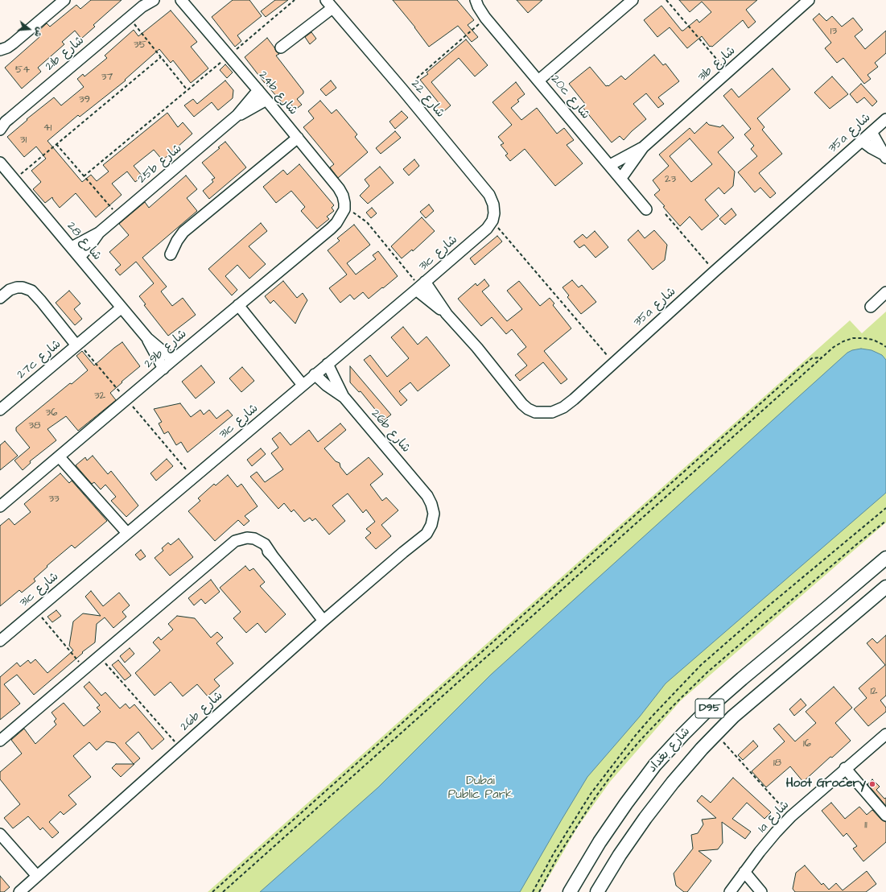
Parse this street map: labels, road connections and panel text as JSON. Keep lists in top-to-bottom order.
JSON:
{
  "streets": {
    "main road": ["D95", "شارع بغداد"],
    "street": [
      "21b شارع",
      "31b شارع",
      "24b شارع",
      "20c شارع",
      "شارع 22",
      "35a شارع",
      "25b شارع",
      "شارع 28",
      "31c شارع",
      "29b شارع",
      "27c شارع",
      "26b شارع",
      "1a شارع"
    ]
  },
  "crossings": [
    ["31b شارع", "20c شارع"],
    ["24b شارع", "25b شارع"],
    ["24b شارع", "29b شارع"],
    ["شارع 22", "31c شارع"],
    ["35a شارع", "31c شارع"],
    ["25b شارع", "شارع 28"],
    ["شارع 28", "29b شارع"],
    ["شارع 28", "27c شارع"],
    ["31c شارع", "26b شارع"]
  ],
  "parks": ["Dubai Public Park"],
  "places": ["Hoot Grocery"],
  "house_numbers": [
    "13",
    "35",
    "54",
    "37",
    "39",
    "41",
    "31",
    "23",
    "32",
    "36",
    "38",
    "33",
    "12",
    "16",
    "18",
    "11"
  ],
  "north": "right"
}
